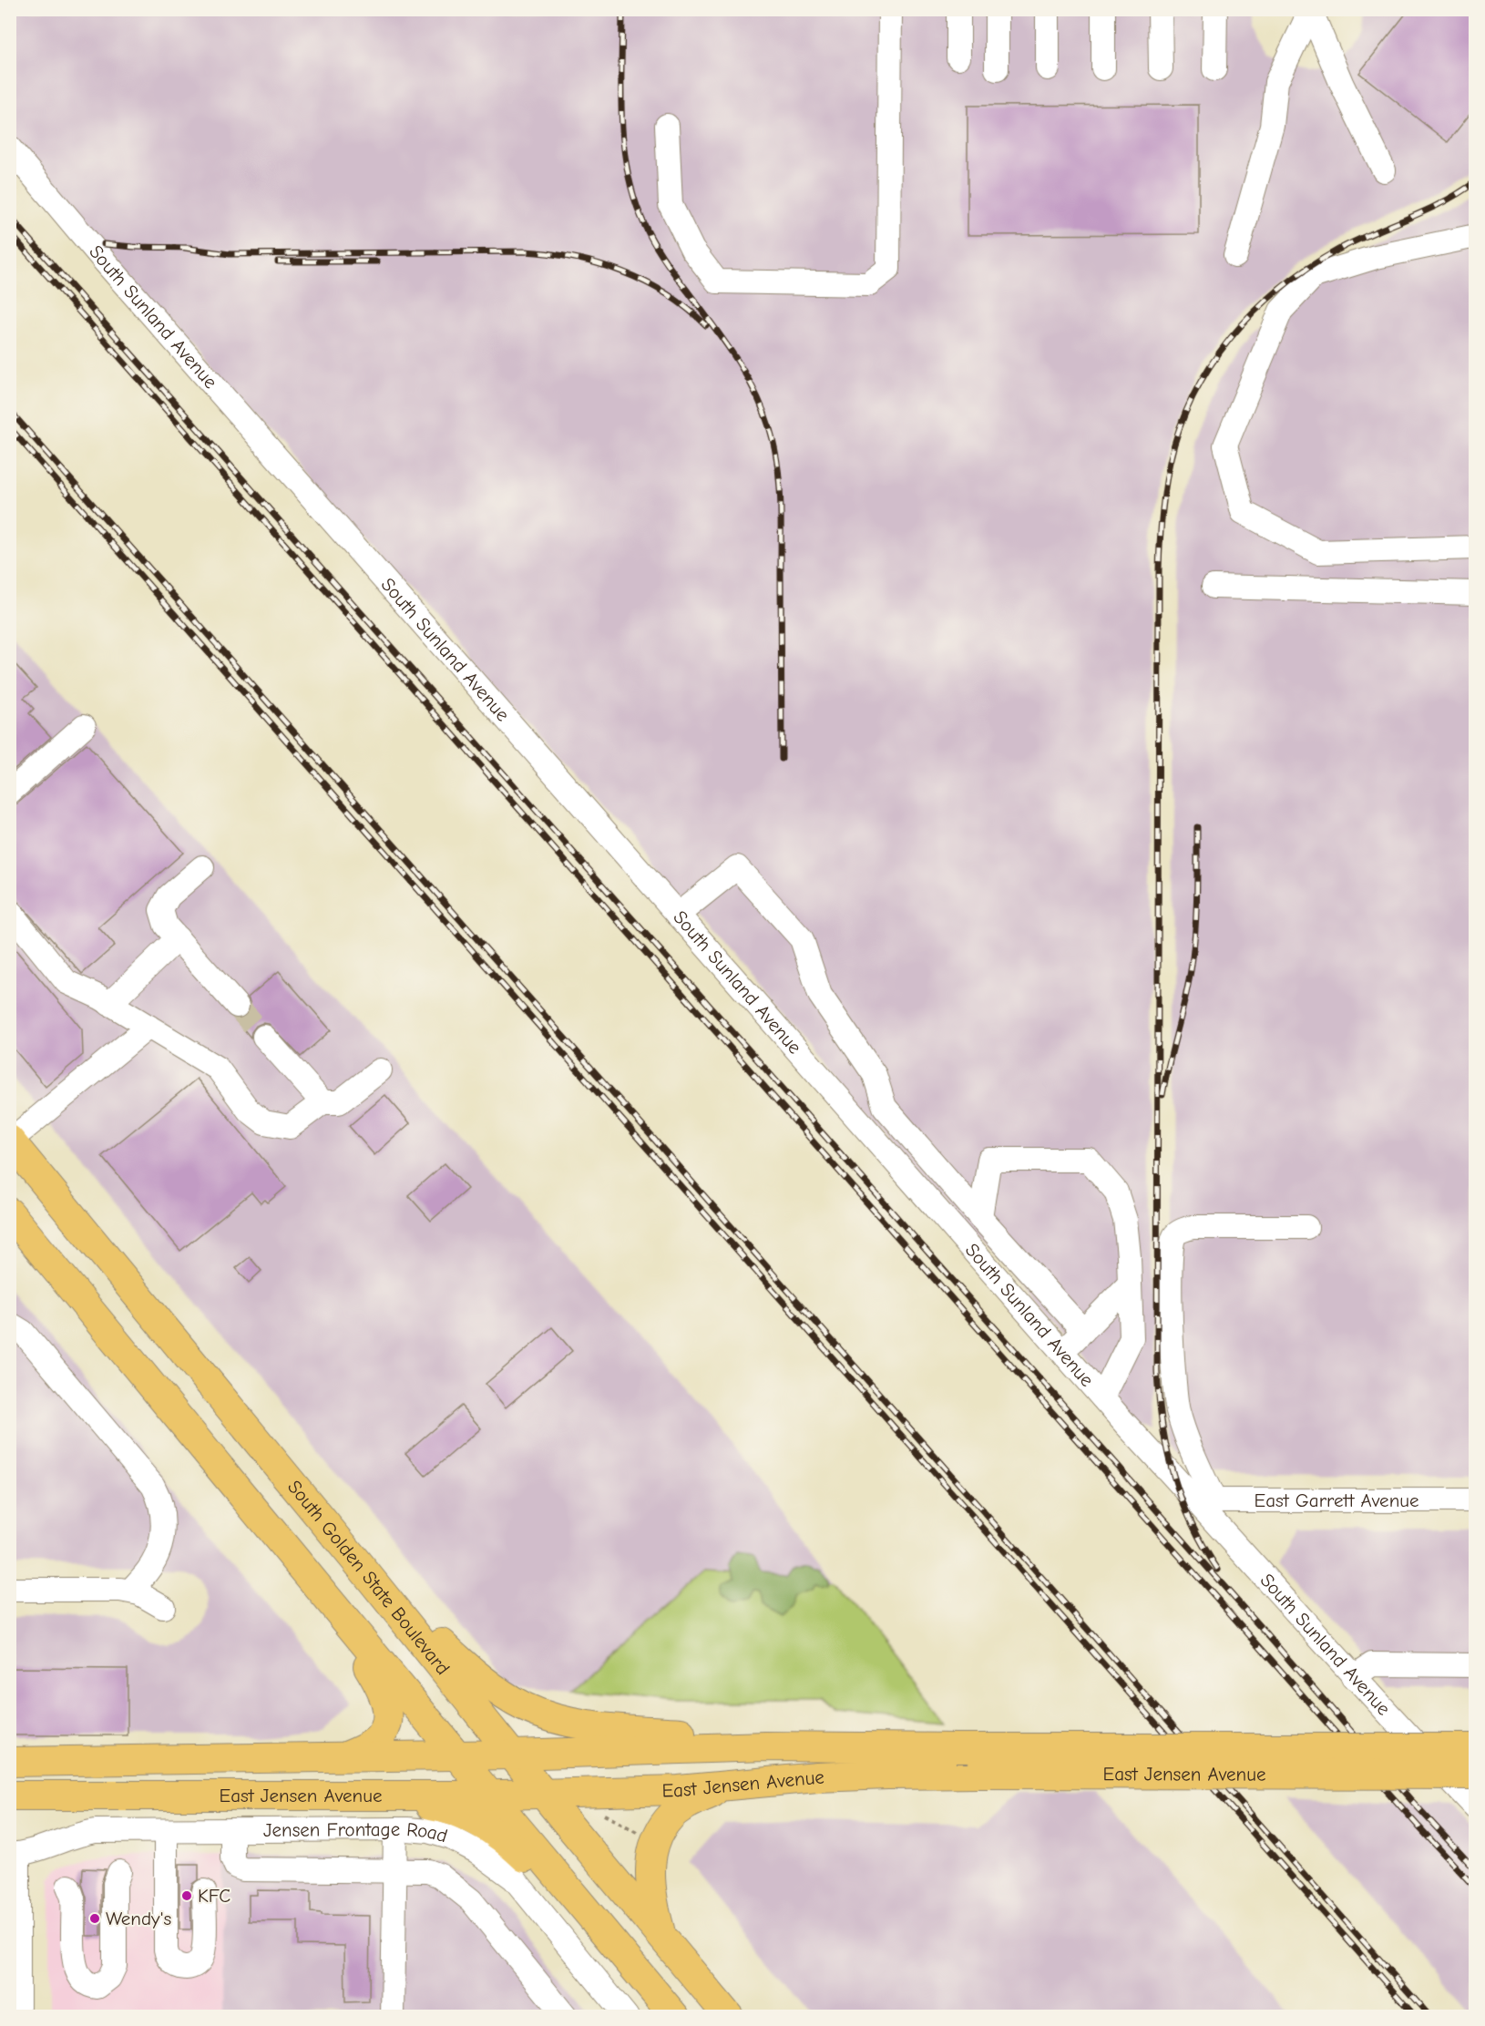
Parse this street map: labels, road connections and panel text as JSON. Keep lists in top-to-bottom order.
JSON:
{
  "streets": {
    "main road": ["South Golden State Boulevard", "East Jensen Avenue"],
    "street": ["South Sunland Avenue", "East Garrett Avenue", "Jensen Frontage Road"]
  },
  "crossings": [
    ["South Sunland Avenue", "East Garrett Avenue"],
    ["South Golden State Boulevard", "East Jensen Avenue"]
  ],
  "places": ["KFC", "Wendy's"]
}
